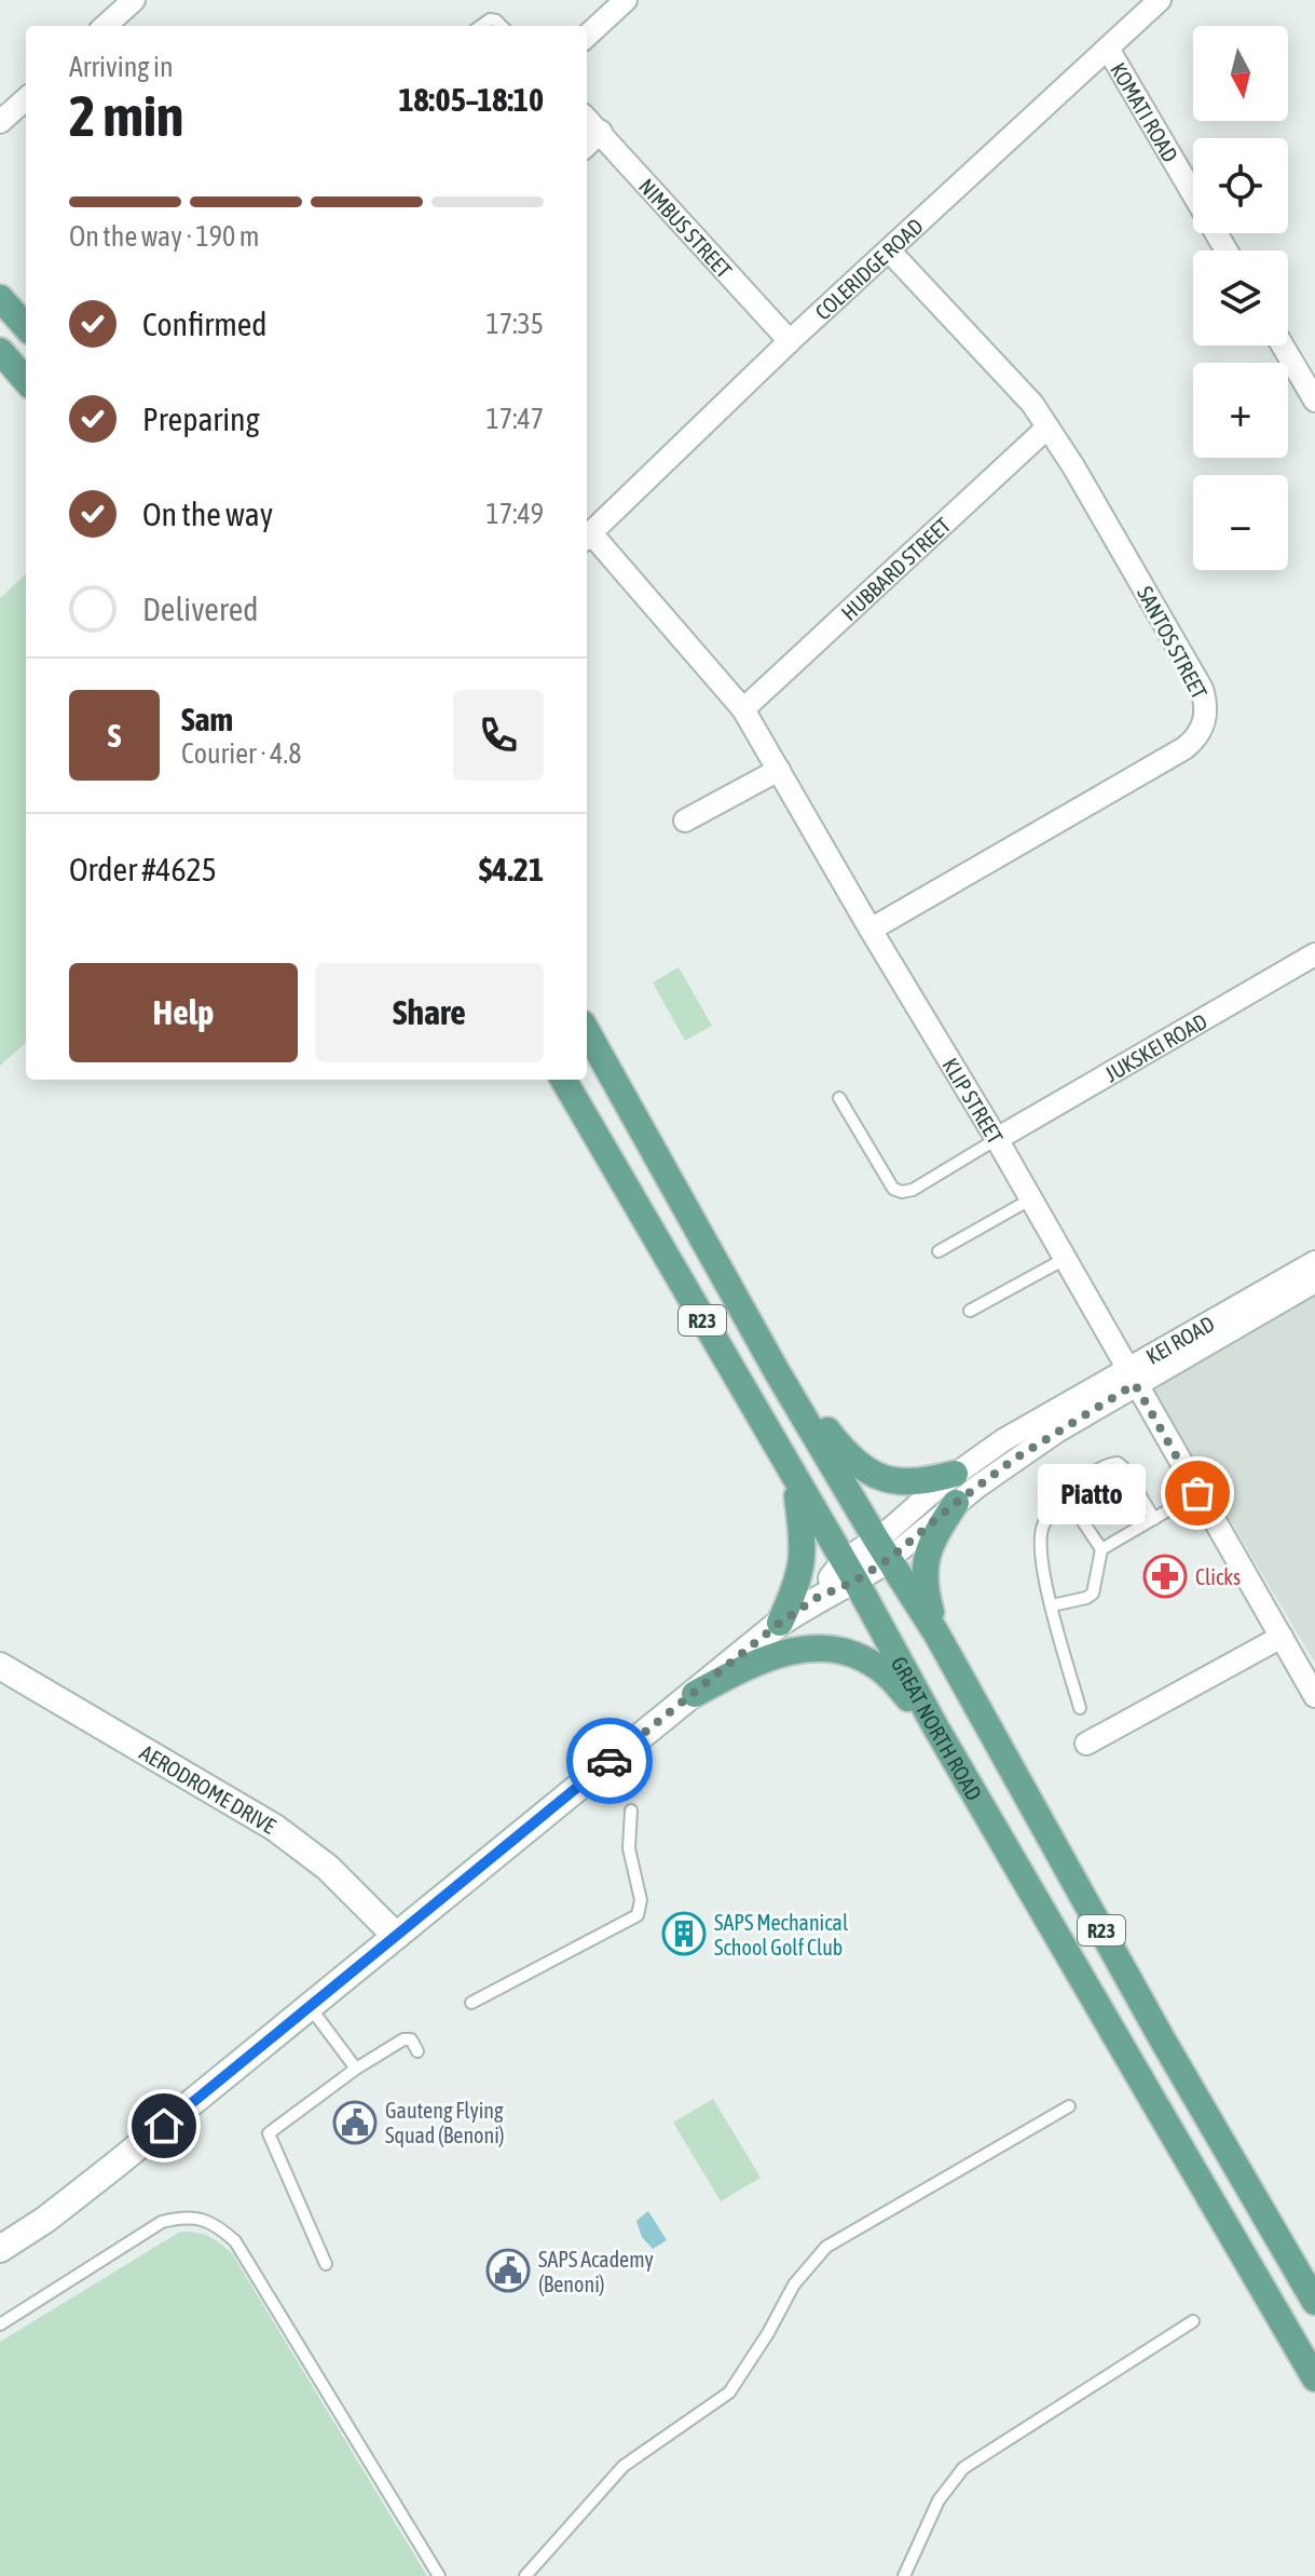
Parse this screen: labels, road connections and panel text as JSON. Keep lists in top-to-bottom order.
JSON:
{
  "streets": {
    "main road": ["R23", "GREAT NORTH ROAD"],
    "street": [
      "KOMATI ROAD",
      "NIMBUS STREET",
      "COLERIDGE ROAD",
      "HUBBARD STREET",
      "SANTOS STREET",
      "JUKSKEI ROAD",
      "KLIP STREET",
      "KEI ROAD",
      "AERODROME DRIVE"
    ]
  },
  "crossings": [
    ["KOMATI ROAD", "COLERIDGE ROAD"],
    ["NIMBUS STREET", "COLERIDGE ROAD"],
    ["COLERIDGE ROAD", "SANTOS STREET"],
    ["COLERIDGE ROAD", "KLIP STREET"],
    ["HUBBARD STREET", "SANTOS STREET"],
    ["HUBBARD STREET", "KLIP STREET"],
    ["SANTOS STREET", "KLIP STREET"],
    ["JUKSKEI ROAD", "KLIP STREET"],
    ["KLIP STREET", "KEI ROAD"],
    ["KEI ROAD", "GREAT NORTH ROAD"]
  ],
  "places": {
    "other": ["Piatto"],
    "pharmacy": ["Clicks"],
    "building": ["SAPS Mechanical School Golf Club"],
    "public building": ["Gauteng Flying Squad (Benoni)", "SAPS Academy (Benoni)"]
  },
  "north": "bottom",
  "page": {
    "map_buttons": ["+", "−"],
    "heading": ["2 min", "Arriving in", "18:05–18:10"],
    "panel": [
      "Sam",
      "Courier · 4.8",
      "Order #4625",
      "$4.21"
    ],
    "bar": "On the way · 190 m",
    "list": [
      ["Confirmed", "17:35"],
      ["Preparing", "17:47"],
      ["On the way", "17:49"],
      "Delivered"
    ],
    "round": "S",
    "buttons": ["Help", "Share"],
    "bubble": "Piatto"
  }
}
